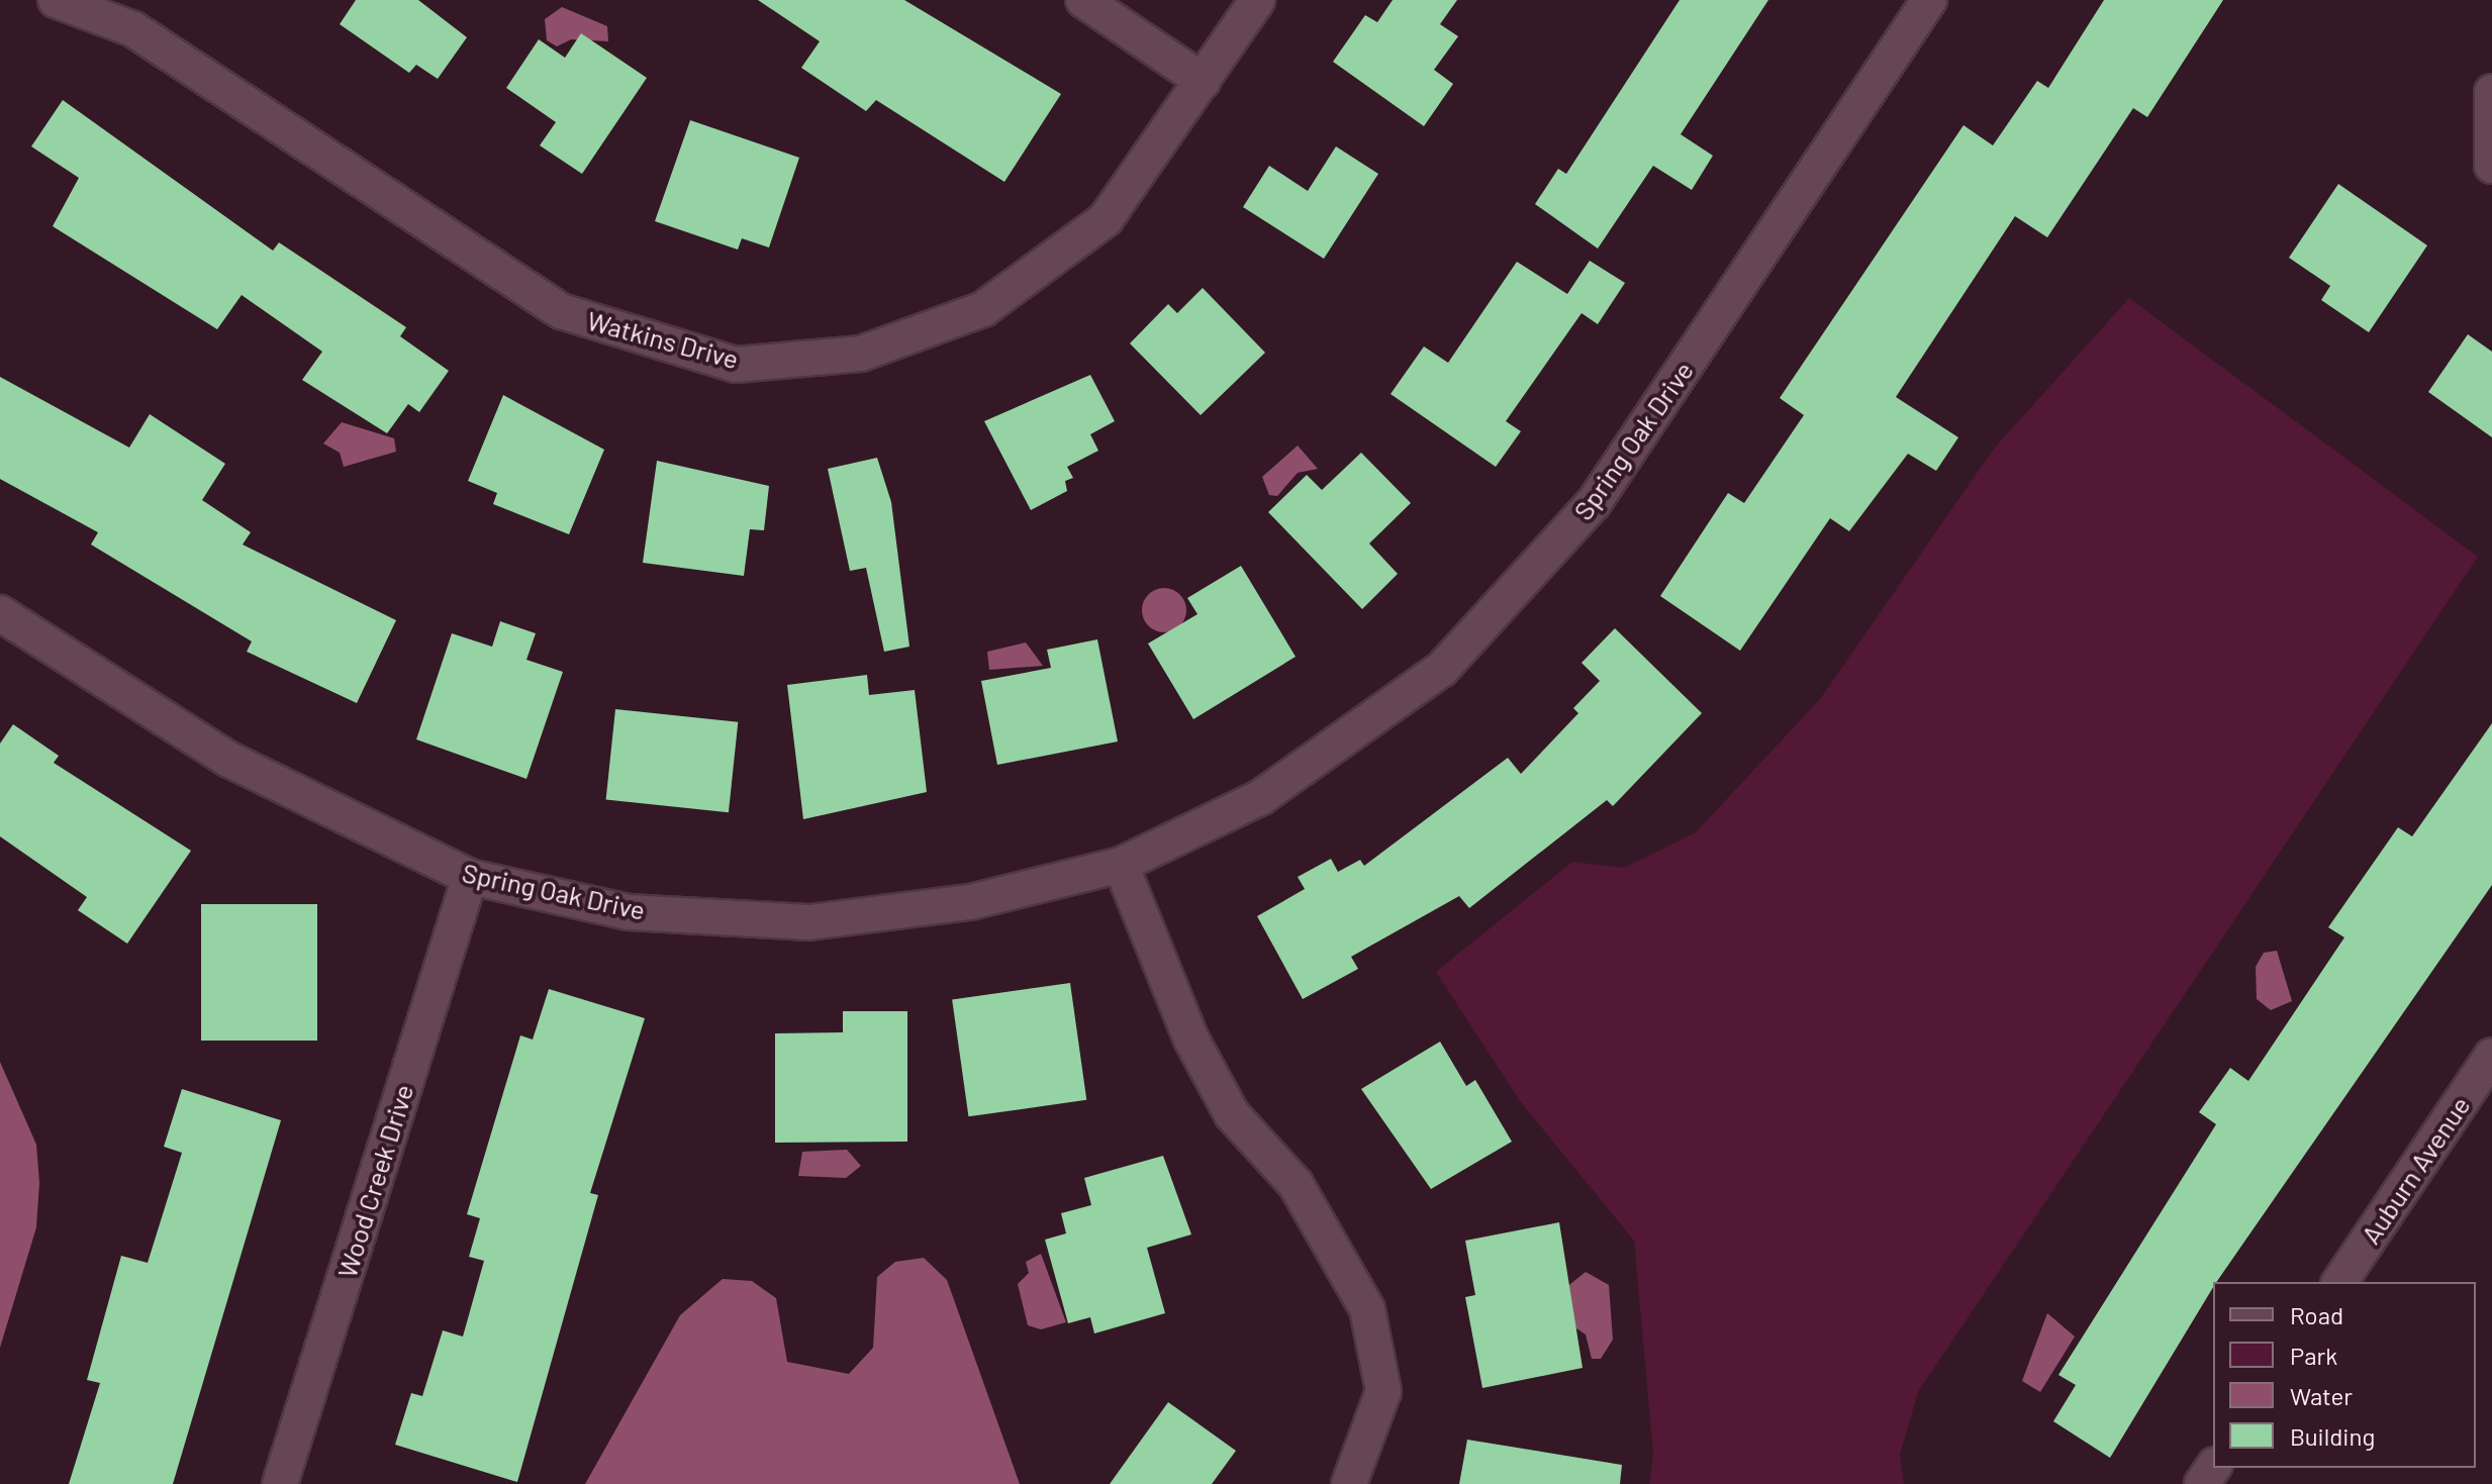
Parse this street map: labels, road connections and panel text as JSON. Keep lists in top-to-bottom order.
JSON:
{
  "streets": {
    "street": [
      "Watkins Drive",
      "Spring Oak Drive",
      "Auburn Avenue",
      "Wood Creek Drive"
    ]
  },
  "crossings": [
    ["Spring Oak Drive", "Wood Creek Drive"]
  ],
  "legend": [
    "Road",
    "Park",
    "Water",
    "Building"
  ]
}
